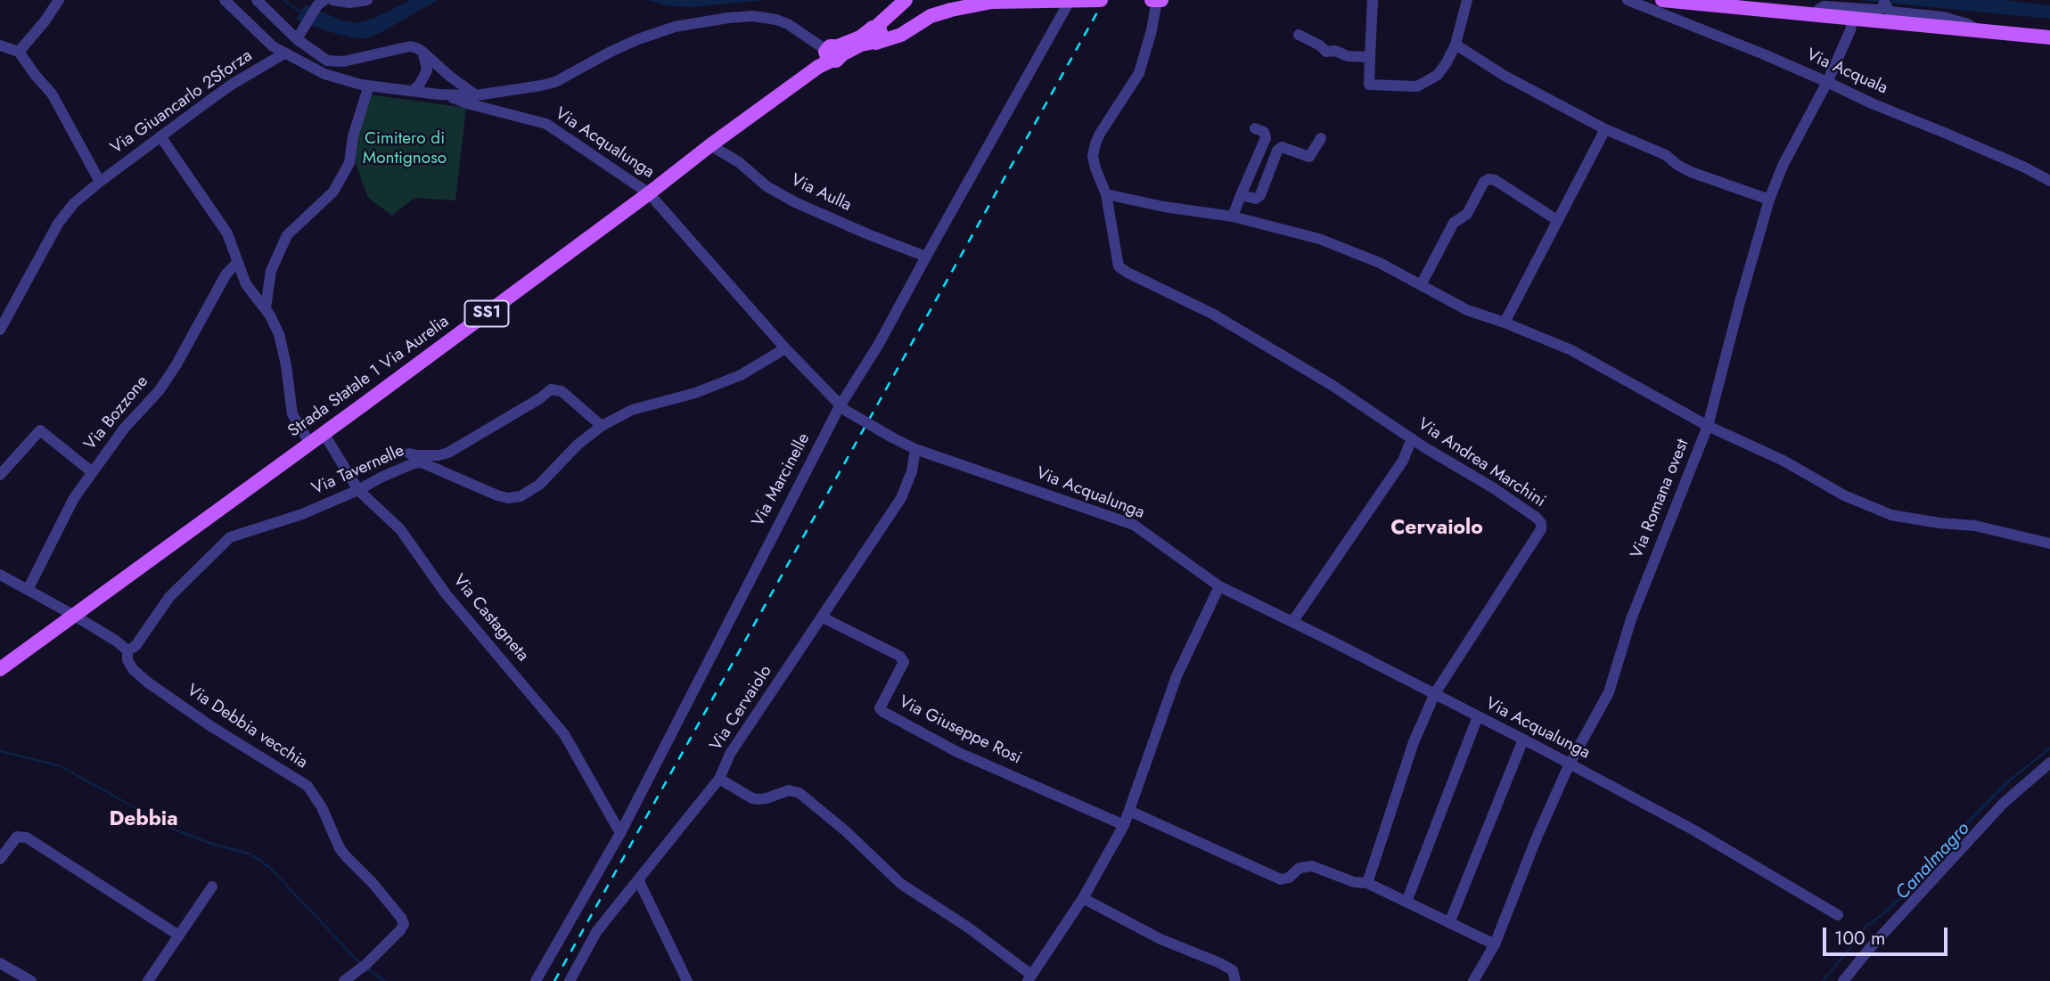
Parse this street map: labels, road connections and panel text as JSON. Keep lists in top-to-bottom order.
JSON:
{
  "streets": {
    "main road": ["SS1", "Strada Statale 1 Via Aurelia"],
    "street": [
      "Via Acquala",
      "Via Giuancarlo 2Sforza",
      "Via Acqualunga",
      "Via Aulla",
      "Via Bozzone",
      "Via Andrea Marchini",
      "Via Tavernelle",
      "Via Marcinelle",
      "Via Romana ovest",
      "Via Castagneta",
      "Via Cervaiolo",
      "Via Debbia vecchia",
      "Via Giuseppe Rosi"
    ]
  },
  "crossings": [
    ["Via Acquala", "Via Romana ovest"],
    ["Via Acqualunga", "Strada Statale 1 Via Aurelia"],
    ["Via Acqualunga", "Via Andrea Marchini"],
    ["Via Acqualunga", "Via Tavernelle"],
    ["Via Acqualunga", "Via Marcinelle"],
    ["Via Acqualunga", "Via Romana ovest"],
    ["Via Acqualunga", "Via Cervaiolo"],
    ["Via Aulla", "Strada Statale 1 Via Aurelia"],
    ["Via Aulla", "Via Marcinelle"],
    ["Strada Statale 1 Via Aurelia", "Via Castagneta"],
    ["Via Tavernelle", "Via Castagneta"],
    ["Via Tavernelle", "Via Debbia vecchia"],
    ["Via Marcinelle", "Via Castagneta"],
    ["Via Cervaiolo", "Via Giuseppe Rosi"]
  ],
  "districts": ["Cervaiolo", "Debbia"],
  "water": ["Canalmagro"],
  "parks": ["Cimitero di Montignoso"],
  "scale_bar": "100 m"
}
